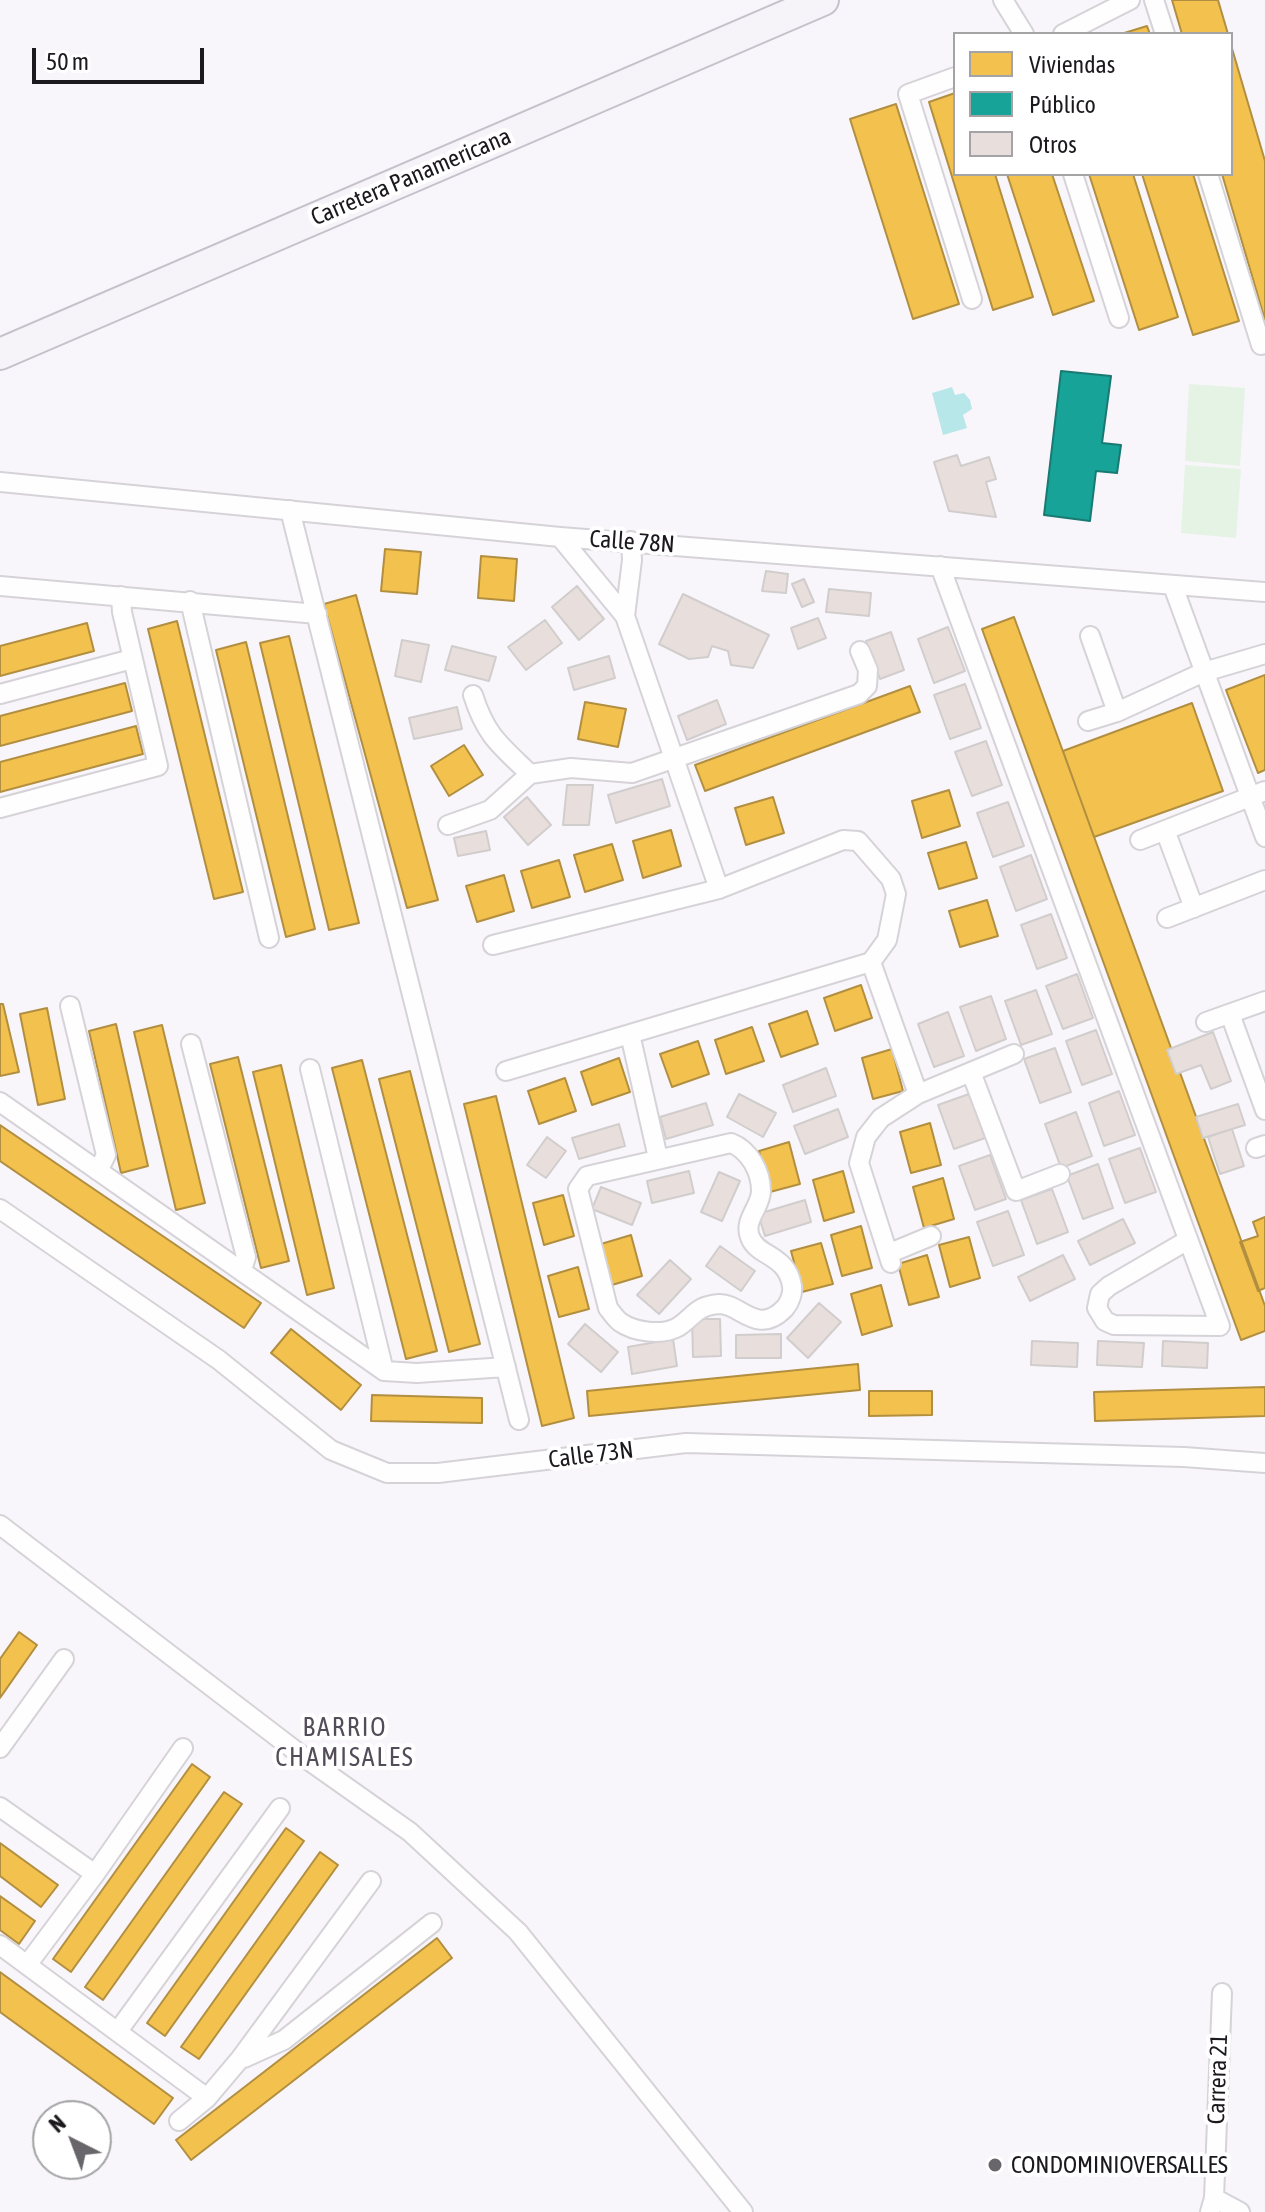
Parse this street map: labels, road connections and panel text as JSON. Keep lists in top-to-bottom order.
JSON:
{
  "streets": {
    "highway": ["Carretera Panamericana"],
    "street": ["Calle 78N", "Calle 73N", "Carrera 21"]
  },
  "districts": ["BARRIO CHAMISALES"],
  "places": ["CONDOMINIOVERSALLES"],
  "legend": ["Viviendas", "Público", "Otros"],
  "scale_bar": "50 m",
  "north": "top left"
}
